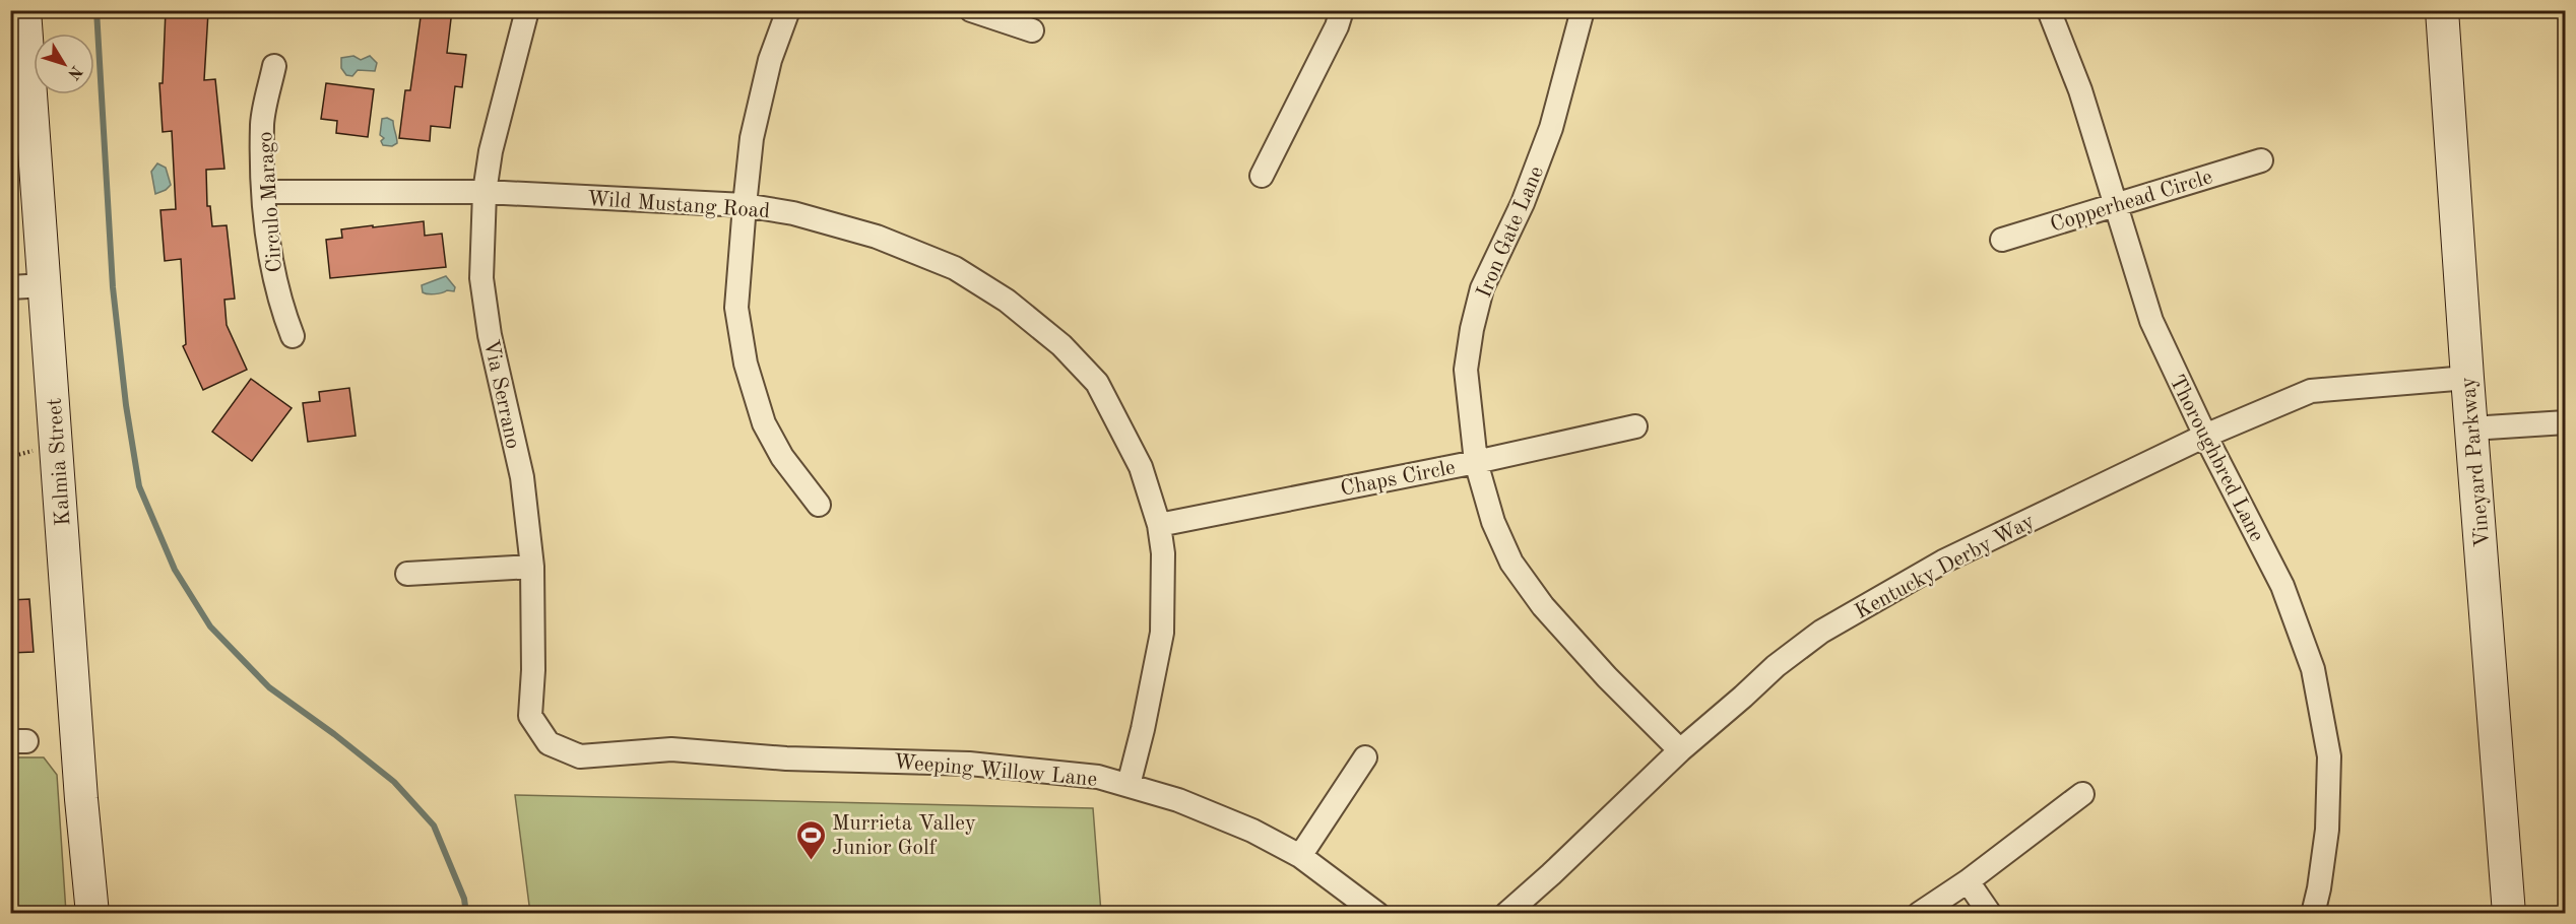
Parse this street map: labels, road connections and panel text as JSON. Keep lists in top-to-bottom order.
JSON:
{
  "streets": {
    "street": [
      "Copperhead Circle",
      "Circulo Marago",
      "Wild Mustang Road",
      "Iron Gate Lane",
      "Via Serrano",
      "Thoroughbred Lane",
      "Kalmia Street",
      "Vineyard Parkway",
      "Chaps Circle",
      "Kentucky Derby Way",
      "Weeping Willow Lane"
    ]
  },
  "crossings": [
    ["Copperhead Circle", "Thoroughbred Lane"],
    ["Circulo Marago", "Wild Mustang Road"],
    ["Wild Mustang Road", "Via Serrano"],
    ["Wild Mustang Road", "Chaps Circle"],
    ["Wild Mustang Road", "Weeping Willow Lane"],
    ["Iron Gate Lane", "Chaps Circle"],
    ["Iron Gate Lane", "Kentucky Derby Way"],
    ["Via Serrano", "Weeping Willow Lane"],
    ["Thoroughbred Lane", "Kentucky Derby Way"],
    ["Vineyard Parkway", "Kentucky Derby Way"]
  ],
  "places": {
    "sports": ["Murrieta Valley Junior Golf"]
  },
  "north": "bottom right"
}
